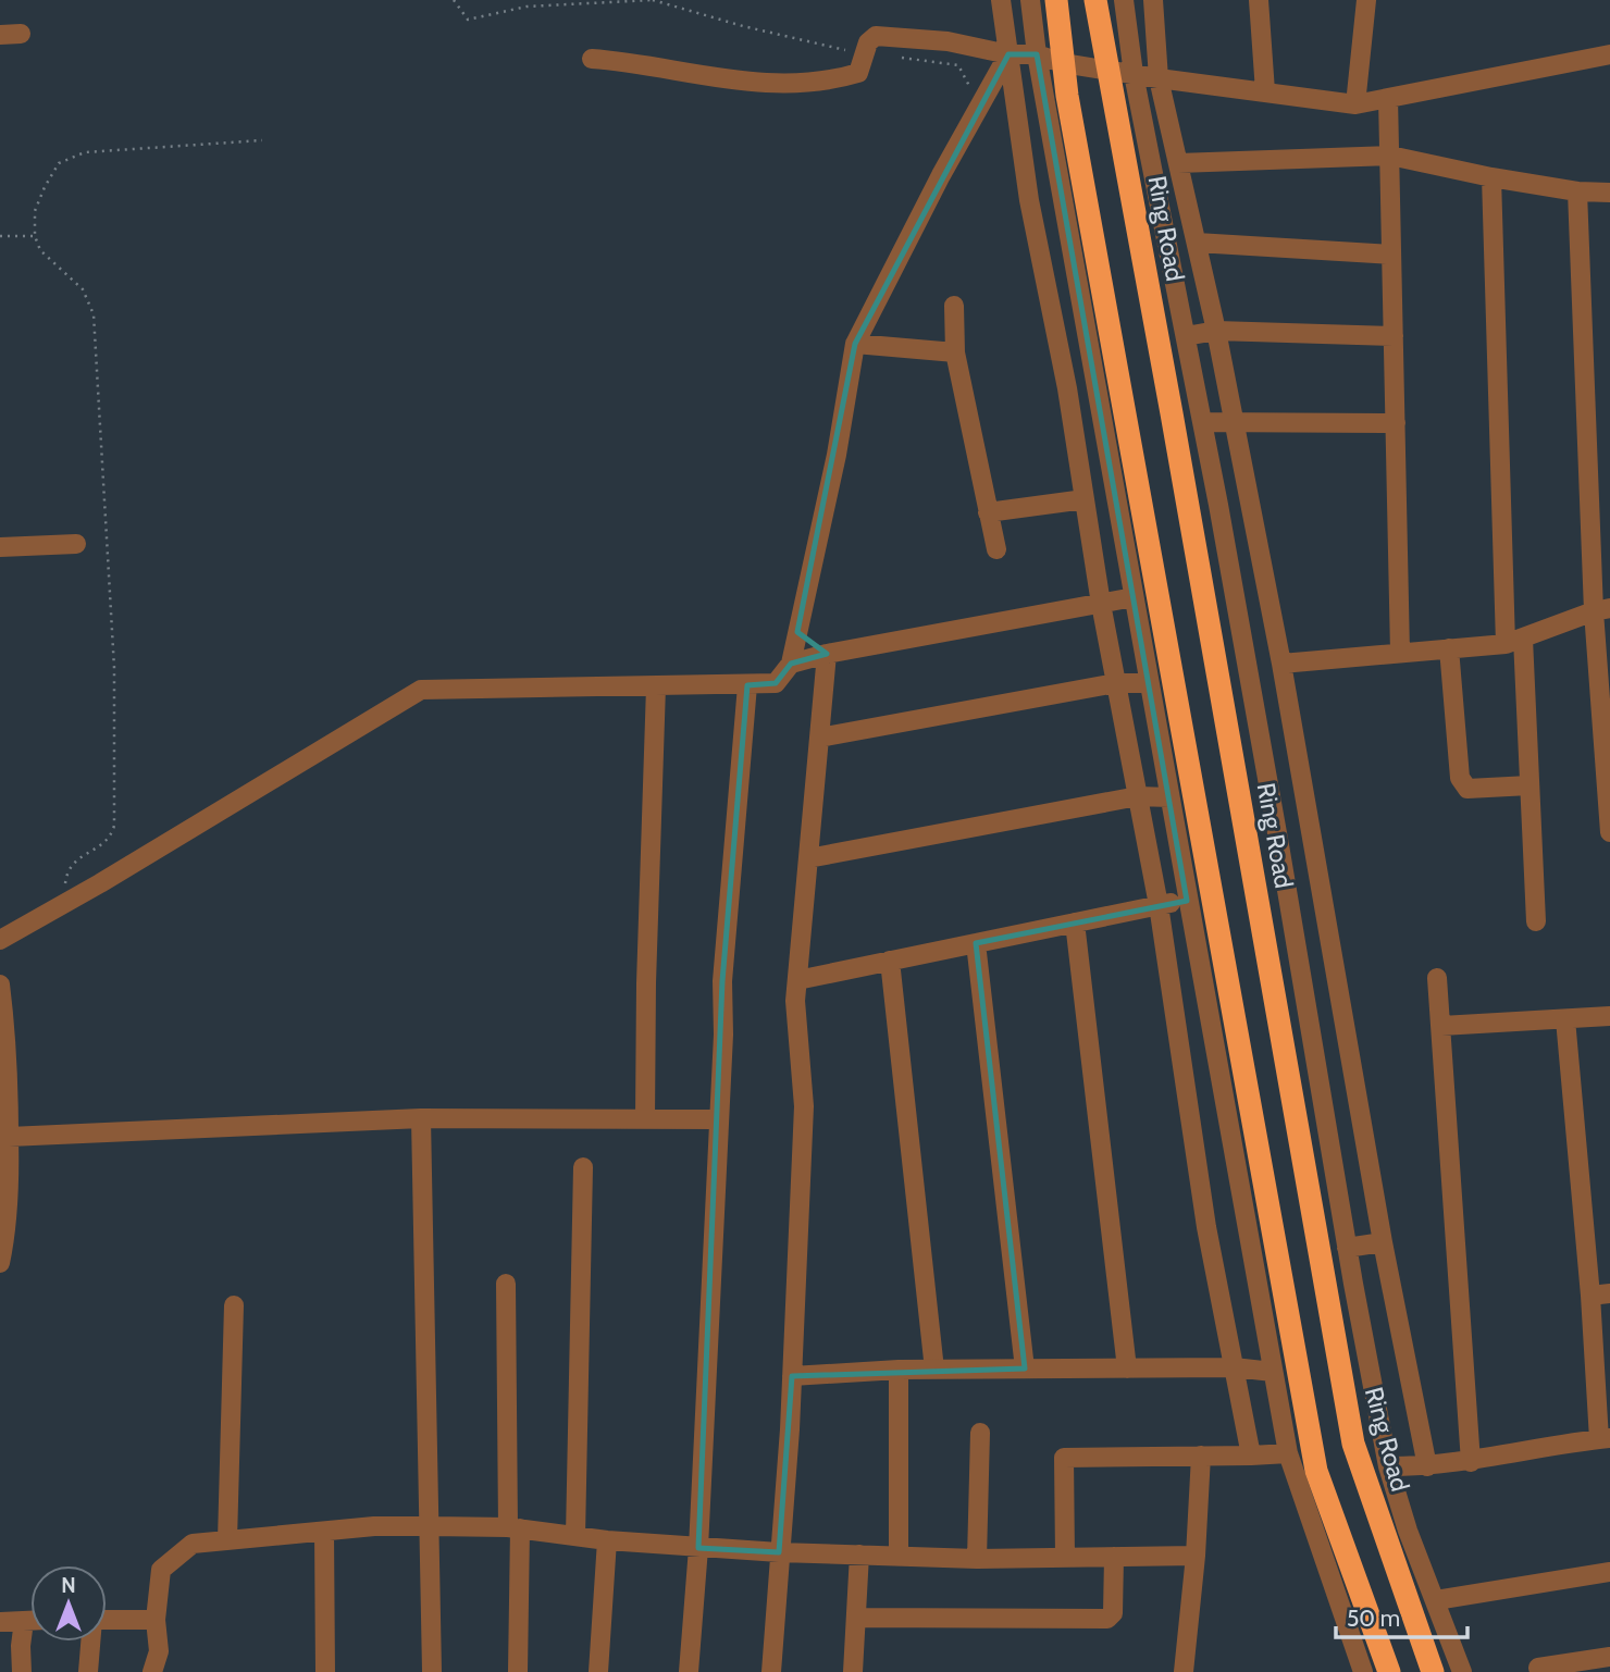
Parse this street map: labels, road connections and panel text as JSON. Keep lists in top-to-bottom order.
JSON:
{
  "streets": {
    "highway": ["Ring Road"]
  },
  "scale_bar": "50 m",
  "north": "top"
}
